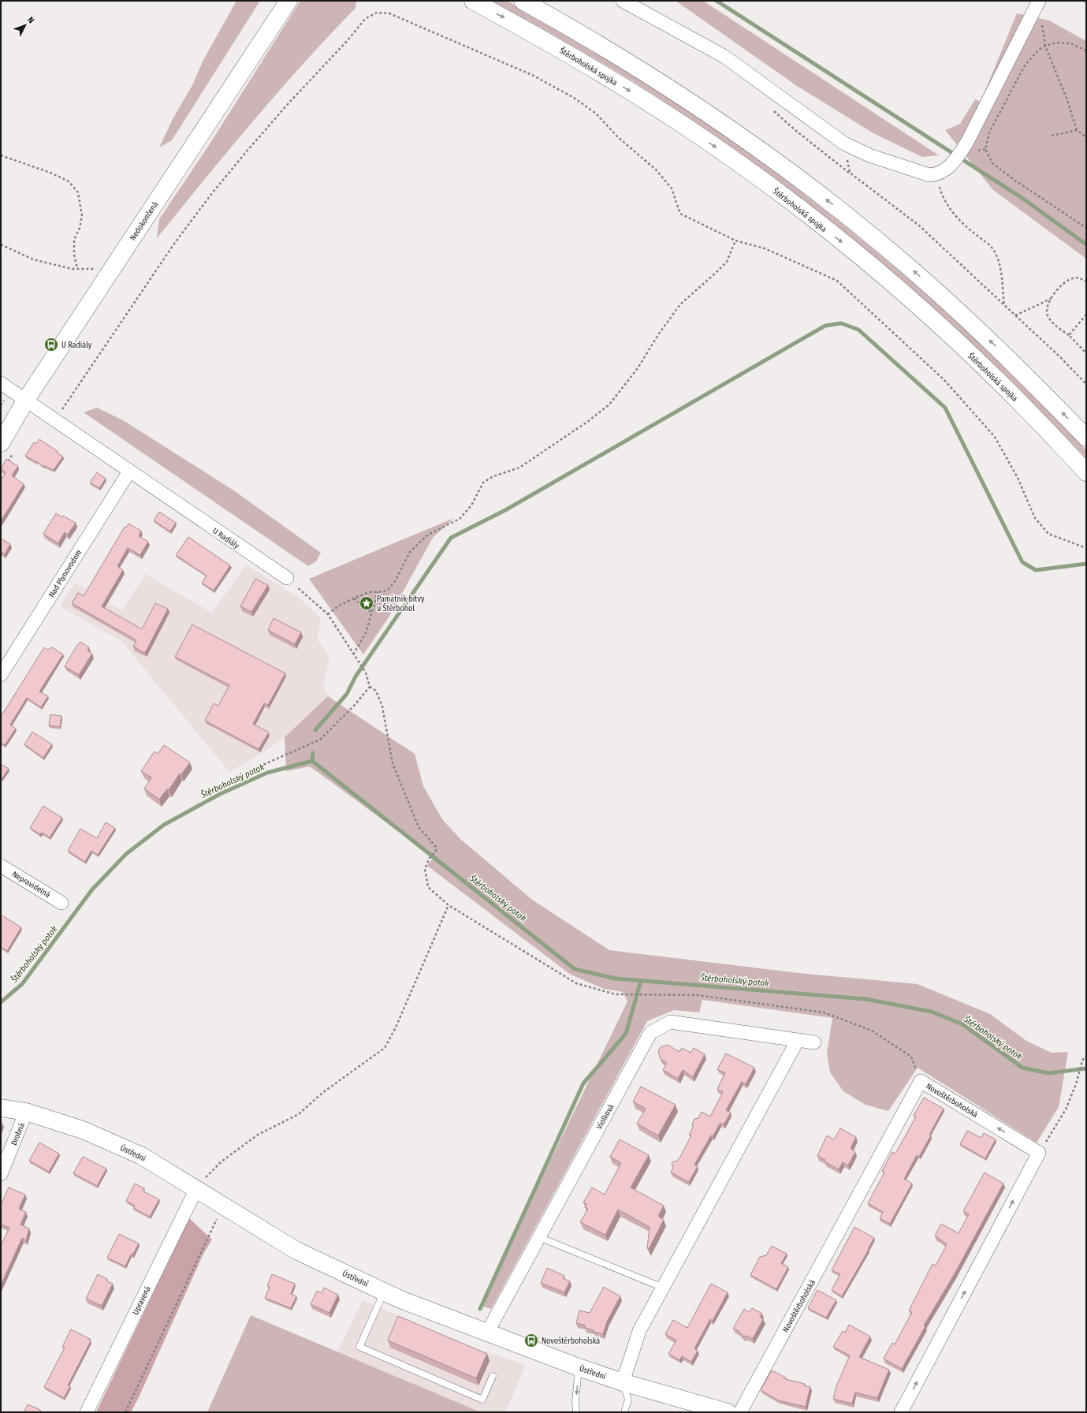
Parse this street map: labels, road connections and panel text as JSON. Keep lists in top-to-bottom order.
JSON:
{
  "streets": {
    "main road": ["Štěrboholská spojka", "Nedokončená", "Ústřední"],
    "street": [
      "U Radiály",
      "Nad Plynovodem",
      "Nepravidelná",
      "Novoštěrboholská",
      "Violková",
      "Drobná",
      "Upravená"
    ]
  },
  "crossings": [
    ["Nedokončená", "U Radiály"],
    ["U Radiály", "Nad Plynovodem"],
    ["Violková", "Ústřední"],
    ["Drobná", "Ústřední"],
    ["Ústřední", "Upravená"]
  ],
  "water": ["Štěrboholský potok"],
  "places": {
    "bus stop": ["U Radiály", "Novoštěrboholská"],
    "place": ["Památník bitvy u Štěrbohol"]
  },
  "north": "top right"
}
